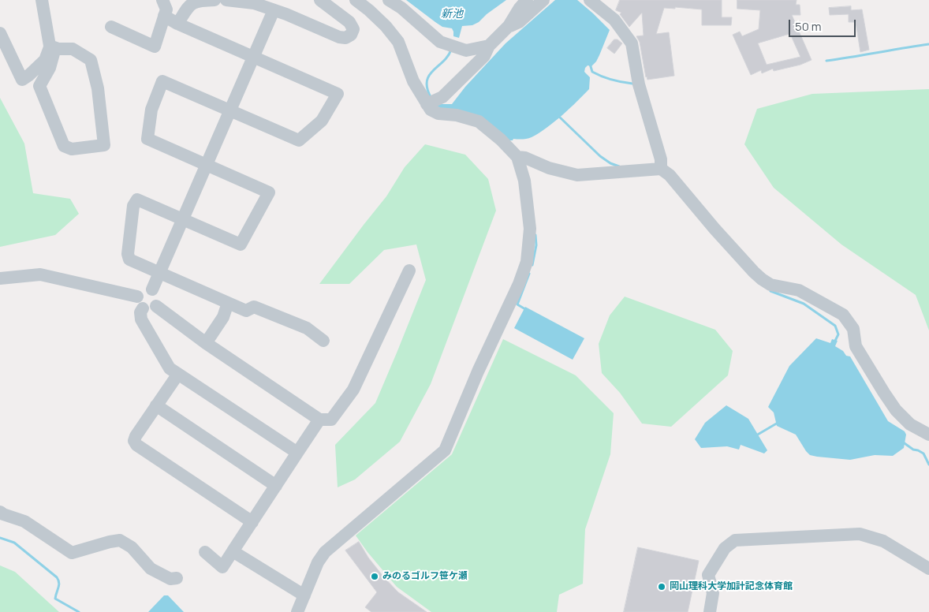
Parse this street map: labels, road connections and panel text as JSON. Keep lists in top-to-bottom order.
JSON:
{
  "water": ["新池"],
  "places": ["みのるゴルフ笹ケ瀬", "岡山理科大学加計記念体育館"],
  "scale_bar": "50 m"
}
